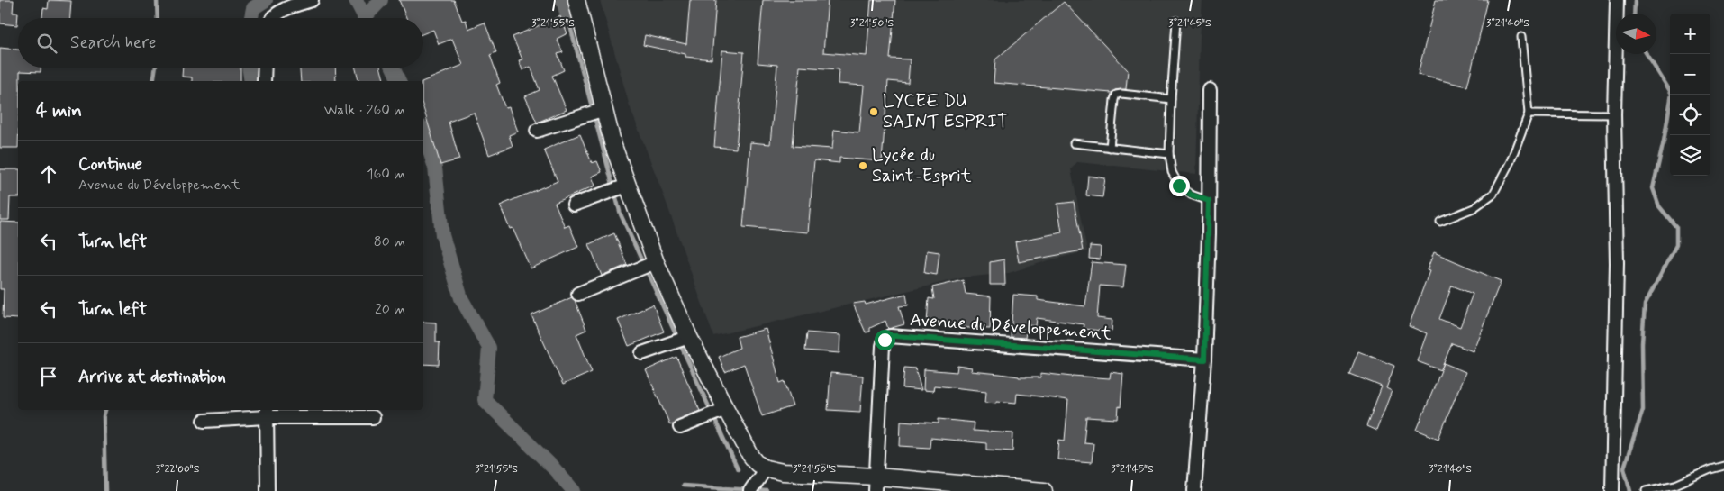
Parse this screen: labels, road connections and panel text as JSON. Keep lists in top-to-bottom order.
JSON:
{
  "streets": {
    "street": ["Avenue du Développement"]
  },
  "places": ["LYCEE DU SAINT ESPRIT", "Lycée du Saint-Esprit"],
  "north": "right",
  "page": {
    "map_buttons": ["+", "−"],
    "search": "Search here",
    "heading": ["4 min", "Walk · 260 m"],
    "list": [
      ["Continue", "Avenue du Développement", "160 m"],
      ["Turn left", "80 m"],
      ["Turn left", "20 m"],
      "Arrive at destination"
    ]
  },
  "coordinates": [
    "3°21'55\"S",
    "3°21'50\"S",
    "3°21'45\"S",
    "3°21'40\"S",
    "3°22'00\"S"
  ]
}
